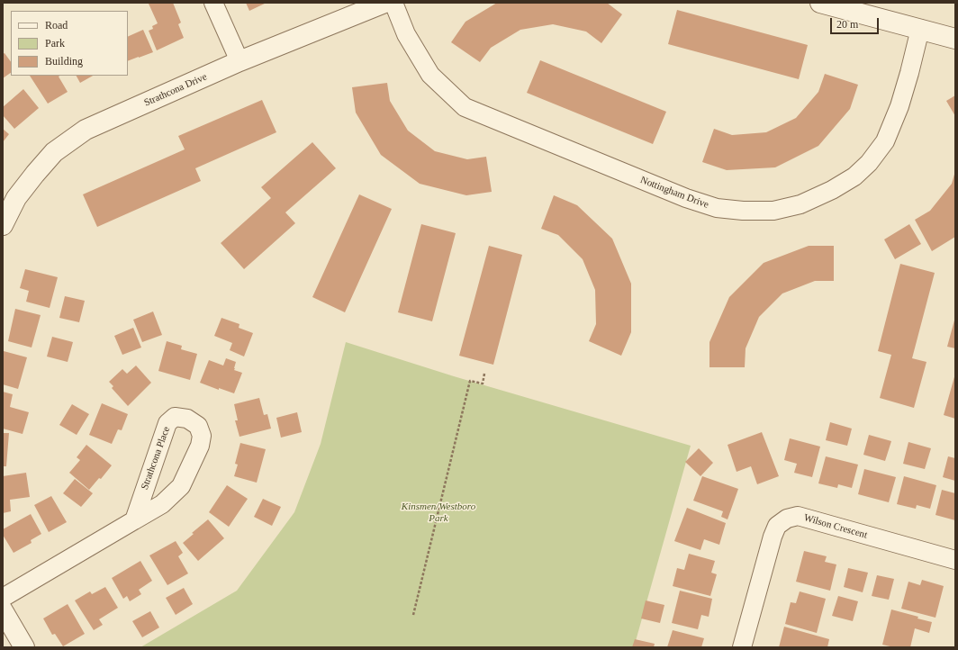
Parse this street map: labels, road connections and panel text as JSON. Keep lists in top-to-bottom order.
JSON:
{
  "streets": {
    "street": [
      "Strathcona Drive",
      "Nottingham Drive",
      "Strathcona Place",
      "Wilson Crescent"
    ]
  },
  "parks": ["Kinsmen/Westboro Park"],
  "legend": ["Road", "Park", "Building"],
  "scale_bar": "20 m"
}
